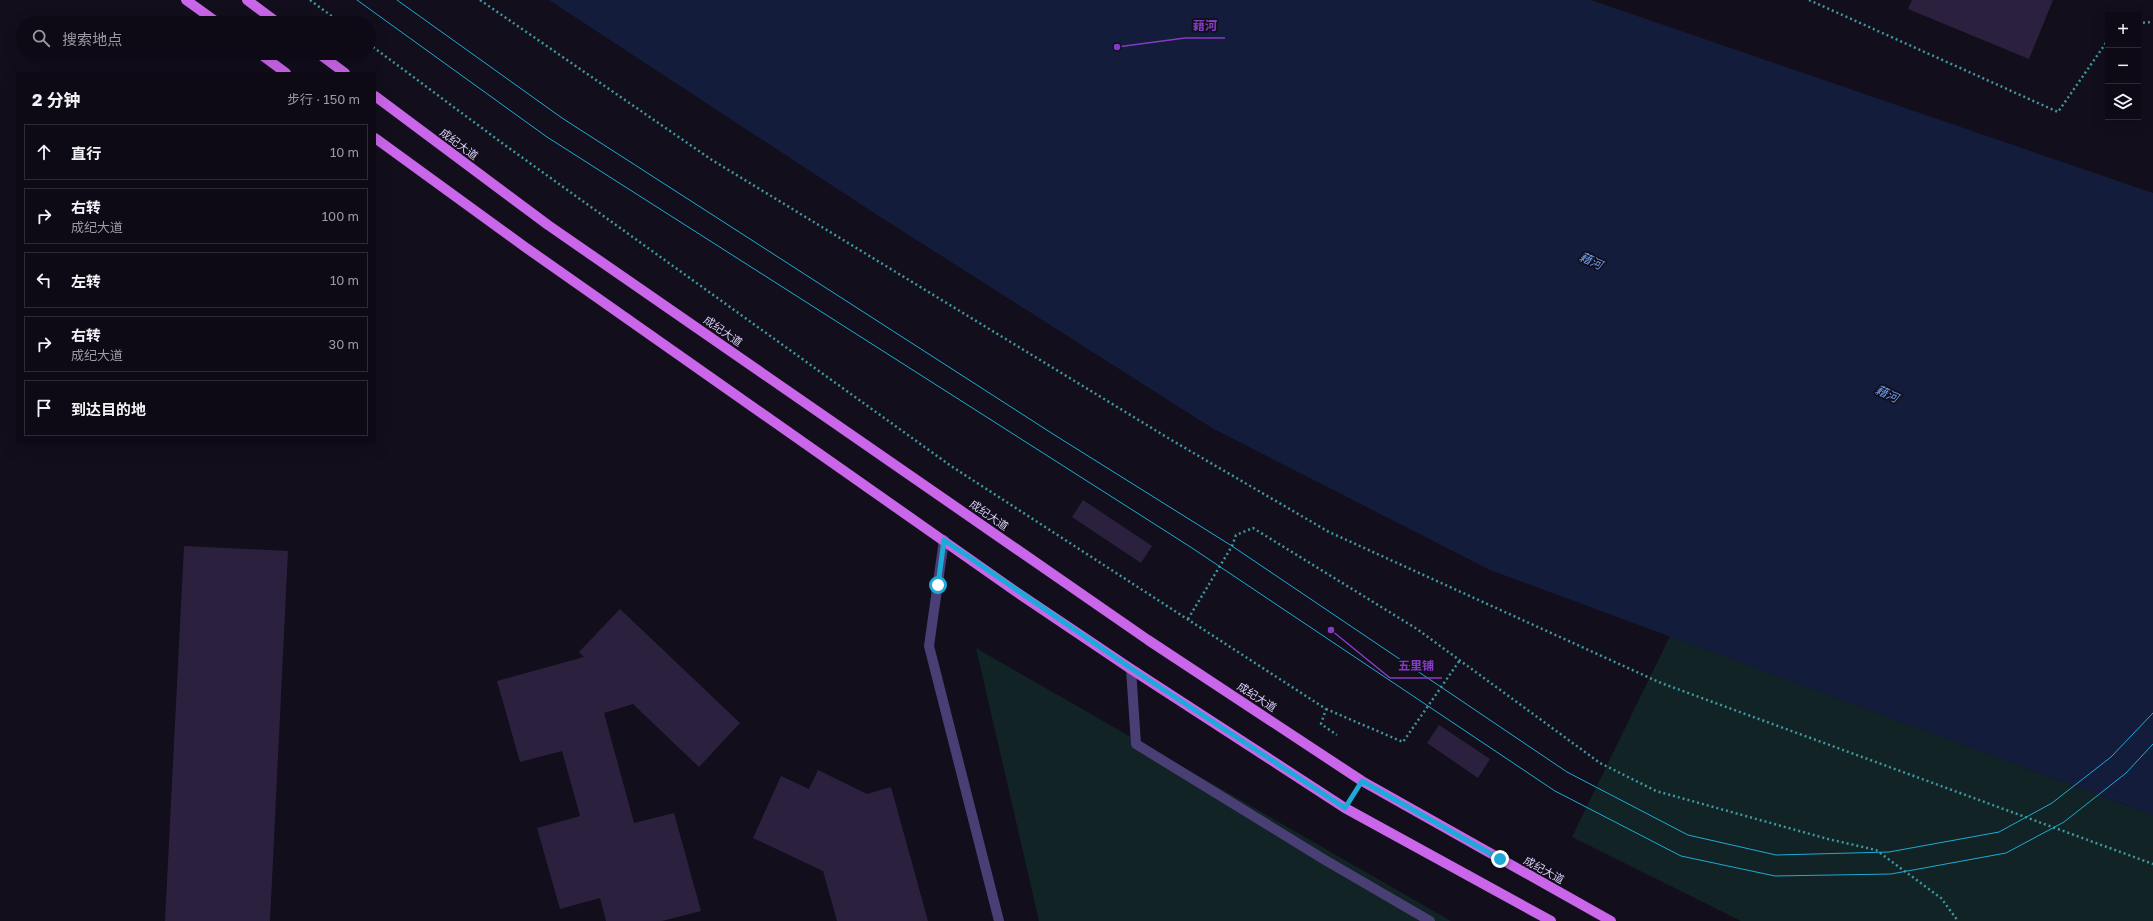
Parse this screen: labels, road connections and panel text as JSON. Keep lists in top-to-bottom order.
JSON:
{
  "streets": {
    "main road": ["成纪大道"]
  },
  "water": ["藉河"],
  "places": ["藉河", "五里铺"],
  "page": {
    "map_buttons": ["+", "−"],
    "search": "搜索地点",
    "heading": ["2 分钟", "步行 · 150 m"],
    "list": [
      ["直行", "10 m"],
      ["右转", "成纪大道", "100 m"],
      ["左转", "10 m"],
      ["右转", "成纪大道", "30 m"],
      "到达目的地"
    ]
  }
}
